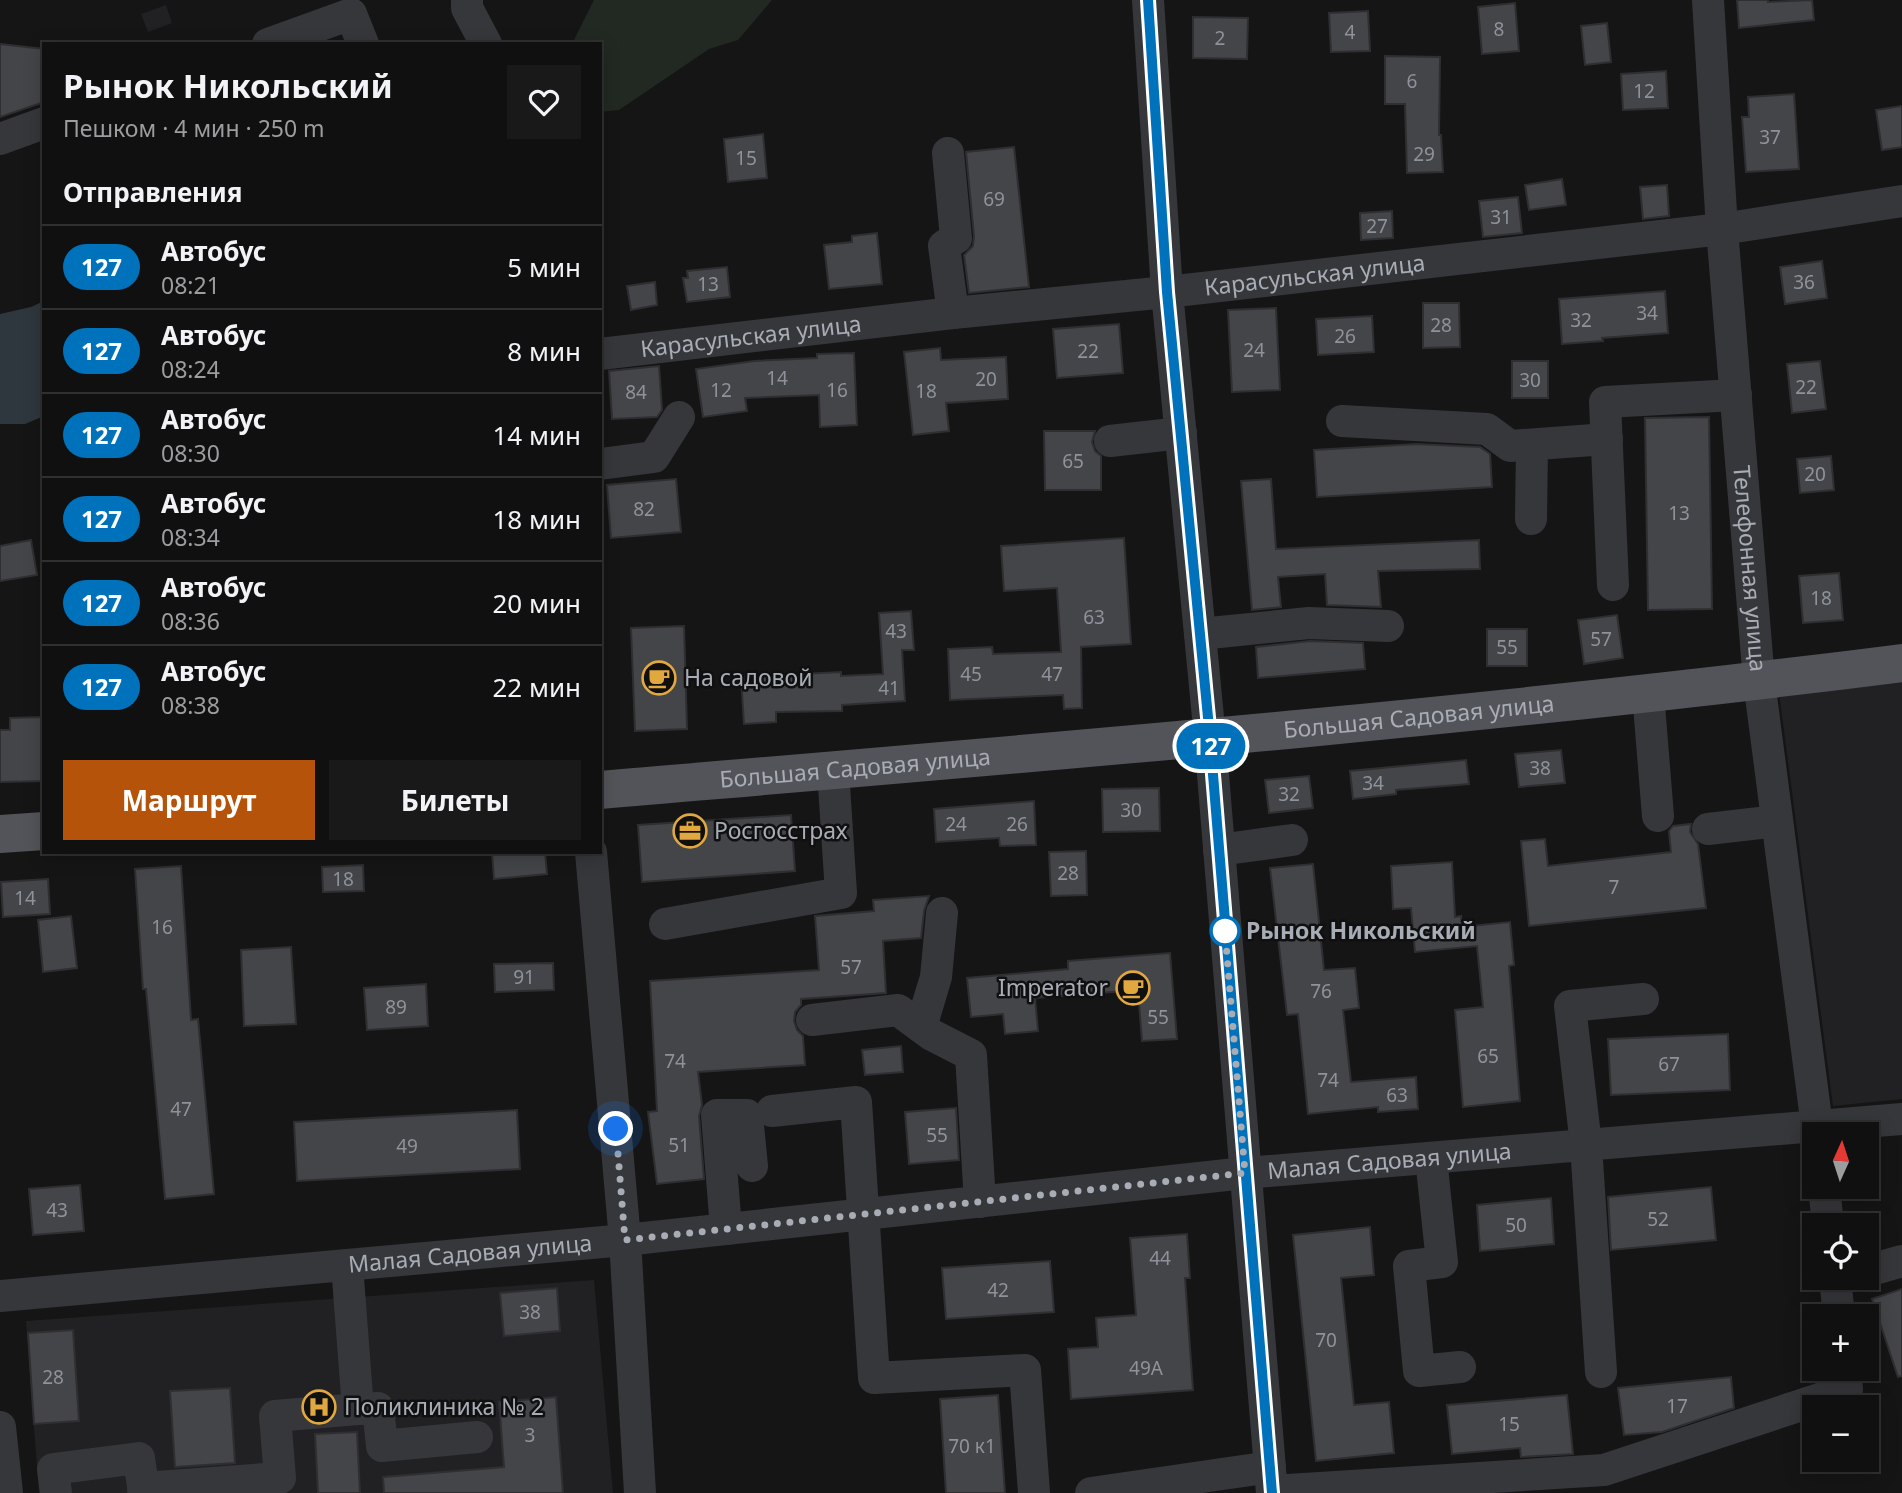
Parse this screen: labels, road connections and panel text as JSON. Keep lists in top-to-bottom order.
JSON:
{
  "streets": {
    "main road": ["Большая Садовая улица"],
    "street": ["Карасульская улица", "Телефонная улица", "Малая Садовая улица"]
  },
  "crossings": [
    ["Карасульская улица", "Телефонная улица"],
    ["Телефонная улица", "Большая Садовая улица"]
  ],
  "places": {
    "cafe": ["На садовой", "Imperator"],
    "office": ["Росгосстрах"],
    "other": ["Рынок Никольский"],
    "hospital": ["Поликлиника № 2"]
  },
  "lines": ["bus line 127"],
  "house_numbers": [
    "8",
    "4",
    "2",
    "6",
    "12",
    "37",
    "29",
    "15",
    "69",
    "31",
    "27",
    "36",
    "13",
    "34",
    "32",
    "28",
    "26",
    "24",
    "22",
    "14",
    "20",
    "30",
    "22",
    "12",
    "16",
    "18",
    "84",
    "65",
    "20",
    "82",
    "13",
    "18",
    "63",
    "43",
    "57",
    "55",
    "45",
    "47",
    "41",
    "38",
    "34",
    "32",
    "30",
    "24",
    "26",
    "28",
    "18",
    "7",
    "14",
    "16",
    "57",
    "91",
    "76",
    "89",
    "55",
    "65",
    "74",
    "67",
    "74",
    "63",
    "47",
    "55",
    "51",
    "49",
    "43",
    "52",
    "50",
    "44",
    "42",
    "38",
    "70",
    "49А",
    "28",
    "17",
    "15",
    "3",
    "70 к1"
  ],
  "north": "top",
  "page": {
    "on_map": "127",
    "heading": [
      ["Рынок Никольский", "Пешком · 4 мин · 250 m"],
      "Отправления"
    ],
    "list": [
      {
        "mark": "127",
        "name": "Автобус",
        "note": "08:21",
        "value": "5 мин"
      },
      {
        "mark": "127",
        "name": "Автобус",
        "note": "08:24",
        "value": "8 мин"
      },
      {
        "mark": "127",
        "name": "Автобус",
        "note": "08:30",
        "value": "14 мин"
      },
      {
        "mark": "127",
        "name": "Автобус",
        "note": "08:34",
        "value": "18 мин"
      },
      {
        "mark": "127",
        "name": "Автобус",
        "note": "08:36",
        "value": "20 мин"
      },
      {
        "mark": "127",
        "name": "Автобус",
        "note": "08:38",
        "value": "22 мин"
      }
    ],
    "buttons": ["Маршрут", "Билеты"],
    "map_buttons": ["+", "−"]
  }
}
